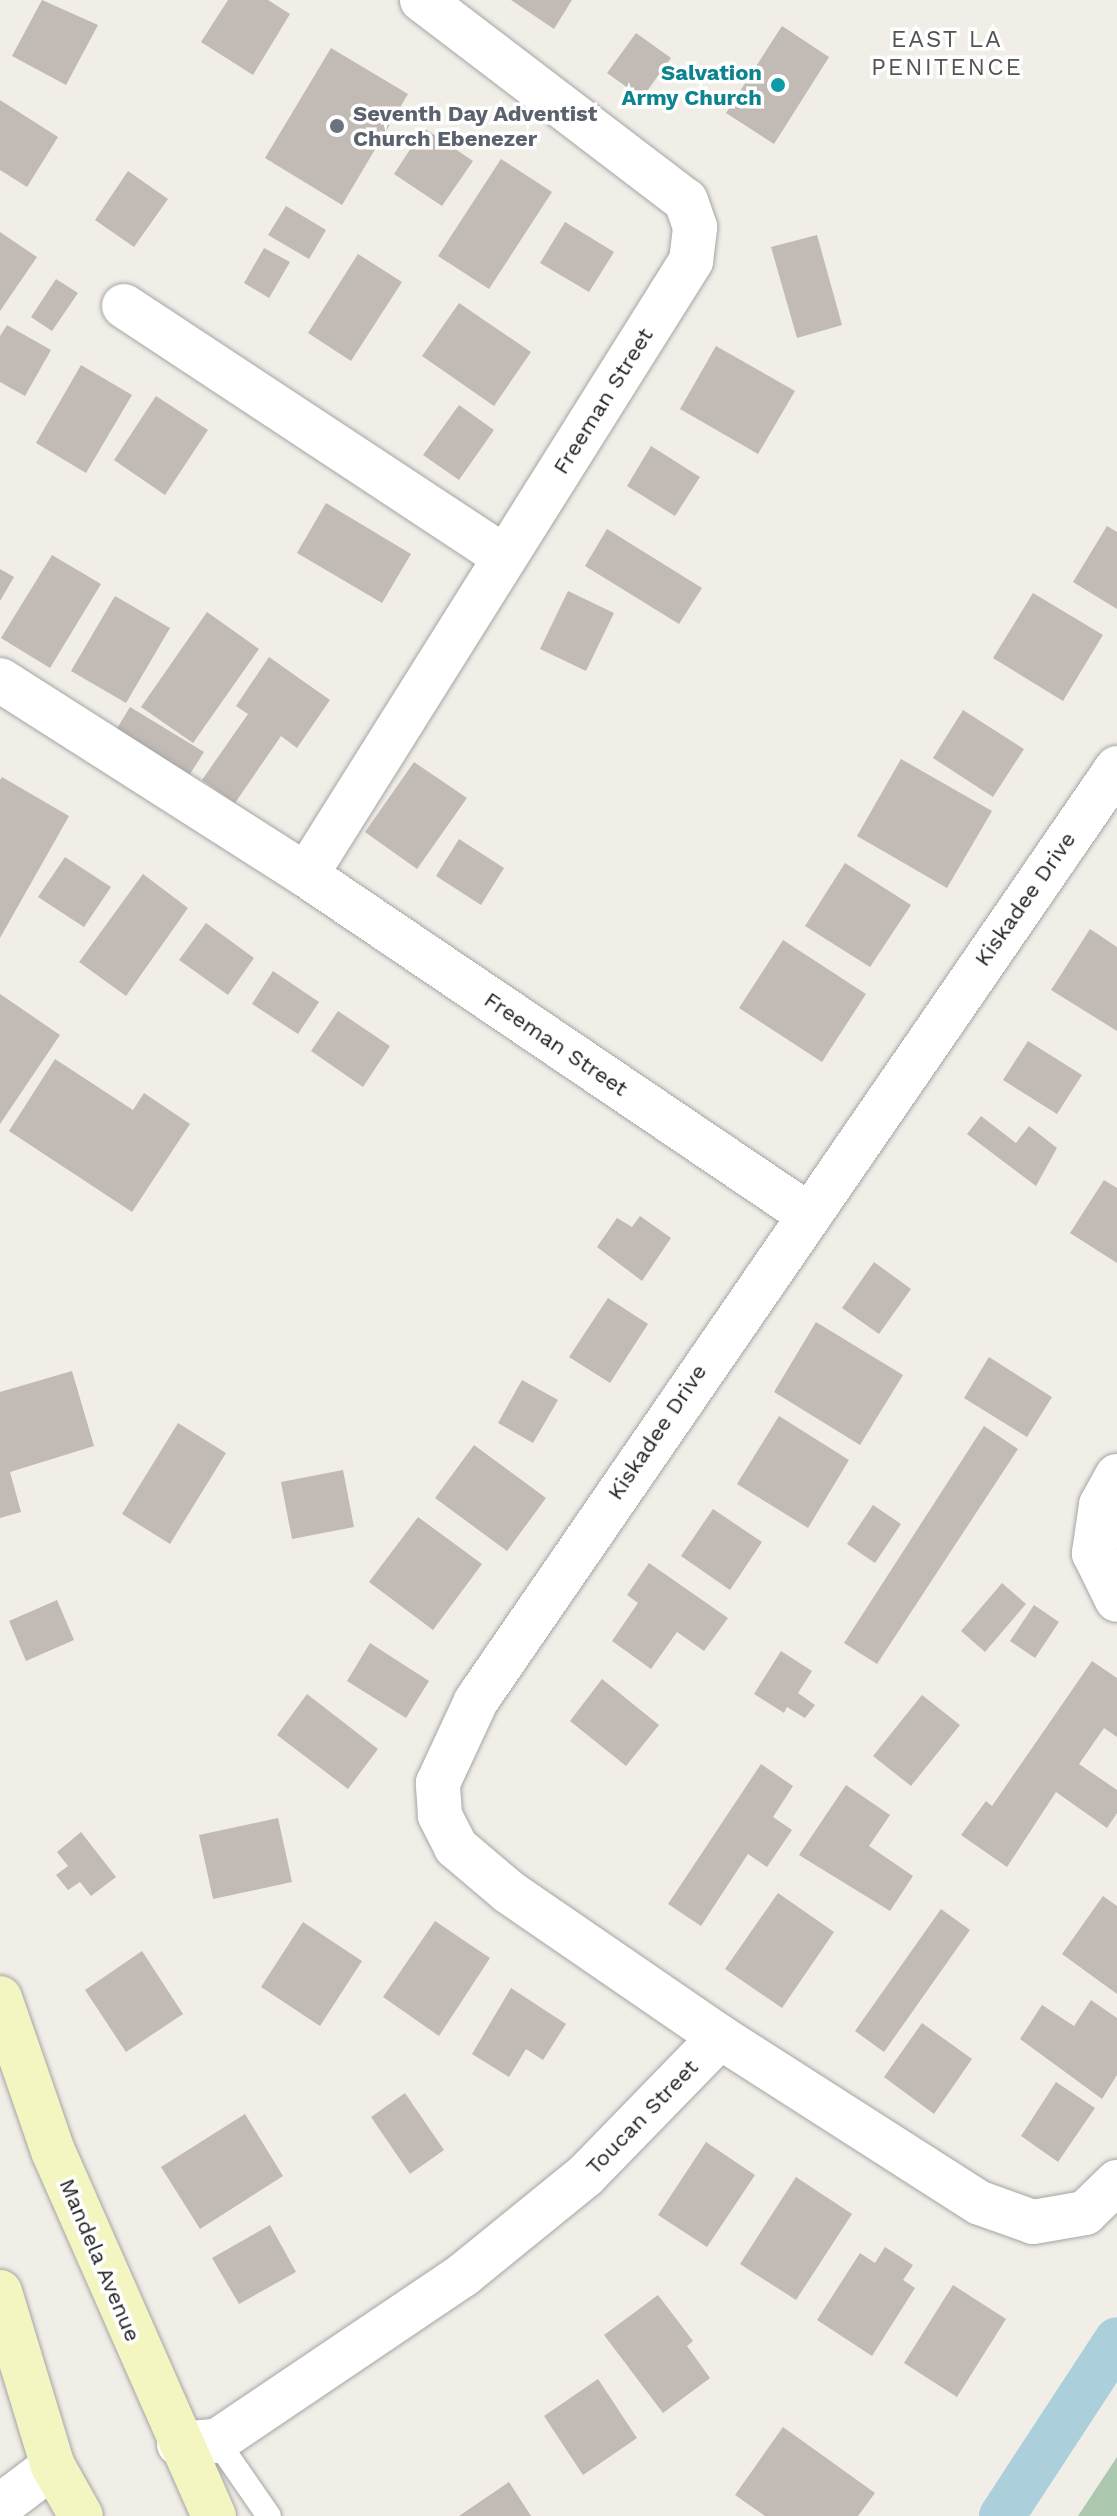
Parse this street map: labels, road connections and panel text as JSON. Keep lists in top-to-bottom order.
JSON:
{
  "streets": {
    "main road": ["Mandela Avenue"],
    "street": ["Freeman Street", "Kiskadee Drive", "Toucan Street"]
  },
  "crossings": [
    ["Freeman Street", "Kiskadee Drive"],
    ["Kiskadee Drive", "Toucan Street"],
    ["Toucan Street", "Mandela Avenue"]
  ],
  "districts": ["EAST LA PENITENCE"],
  "places": ["Salvation Army Church", "Seventh Day Adventist Church Ebenezer"]
}
